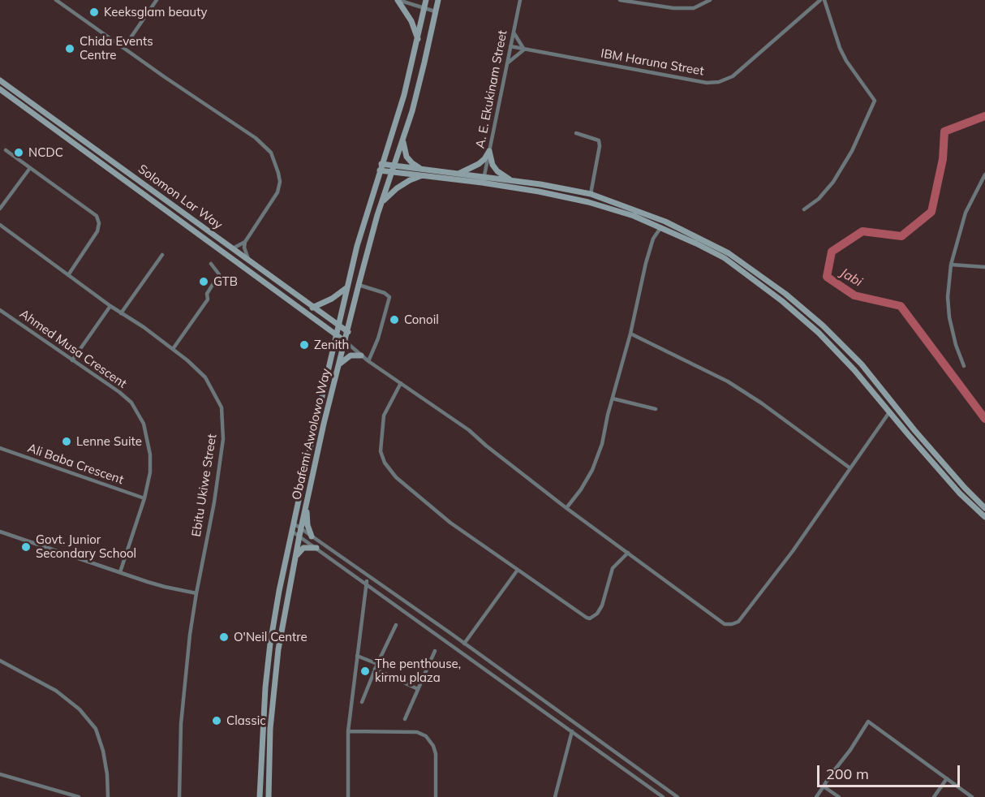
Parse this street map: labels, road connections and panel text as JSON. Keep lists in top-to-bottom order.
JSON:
{
  "streets": {
    "main road": ["Solomon Lar Way", "Obafemi Awolowo Way"],
    "street": [
      "IBM Haruna Street",
      "A. E. Ekukinam Street",
      "Ahmed Musa Crescent",
      "Ali Baba Crescent",
      "Ebitu Ukiwe Street"
    ]
  },
  "crossings": [
    ["IBM Haruna Street", "A. E. Ekukinam Street"],
    ["Solomon Lar Way", "Obafemi Awolowo Way"],
    ["Ahmed Musa Crescent", "Ali Baba Crescent"]
  ],
  "water": ["Jabi"],
  "places": [
    "Keeksglam beauty",
    "Chida Events Centre",
    "NCDC",
    "GTB",
    "Conoil",
    "Zenith",
    "Lenne Suite",
    "Govt. Junior Secondary School",
    "O'Neil Centre",
    "The penthouse, kirmu plaza",
    "Classic"
  ],
  "scale_bar": "200 m"
}
